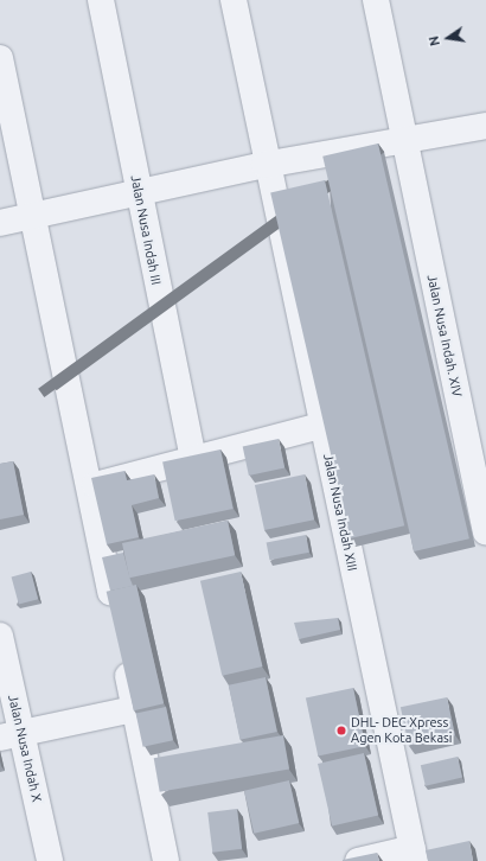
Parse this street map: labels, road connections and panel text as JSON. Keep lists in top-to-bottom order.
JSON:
{
  "streets": {
    "street": [
      "Jalan Nusa Indah III",
      "Jalan Nusa Indah. XIV",
      "Jalan Nusa Indah XIII",
      "Jalan Nusa Indah X"
    ]
  },
  "places": ["DHL- DEC Xpress Agen Kota Bekasi"],
  "north": "left"
}
